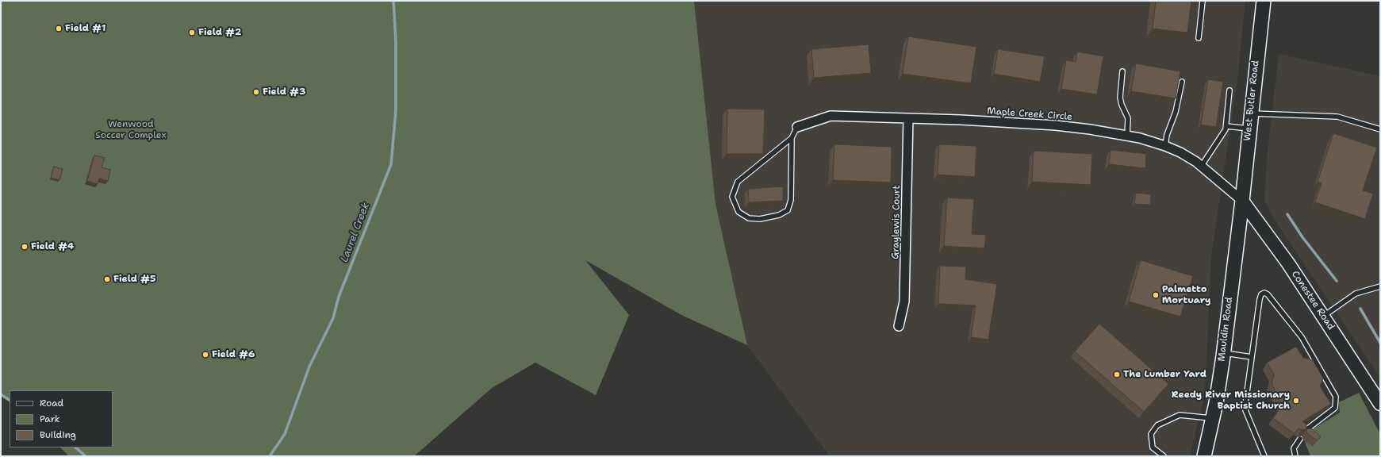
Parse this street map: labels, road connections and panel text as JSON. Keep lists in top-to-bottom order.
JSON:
{
  "streets": {
    "main road": ["West Butler Road", "Conestee Road", "Mauldin Road"],
    "street": ["Maple Creek Circle", "Graylewis Court"]
  },
  "crossings": [
    ["West Butler Road", "Maple Creek Circle"],
    ["West Butler Road", "Conestee Road"],
    ["West Butler Road", "Mauldin Road"],
    ["Maple Creek Circle", "Graylewis Court"],
    ["Maple Creek Circle", "Conestee Road"],
    ["Maple Creek Circle", "Mauldin Road"],
    ["Conestee Road", "Mauldin Road"]
  ],
  "water": ["Laurel Creek"],
  "parks": ["Wenwood Soccer Complex"],
  "places": [
    "Field #1",
    "Field #2",
    "Field #3",
    "Field #4",
    "Field #5",
    "Palmetto Mortuary",
    "Field #6",
    "The Lumber Yard",
    "Reedy River Missionary Baptist Church"
  ],
  "legend": ["Road", "Park", "Building"]
}
